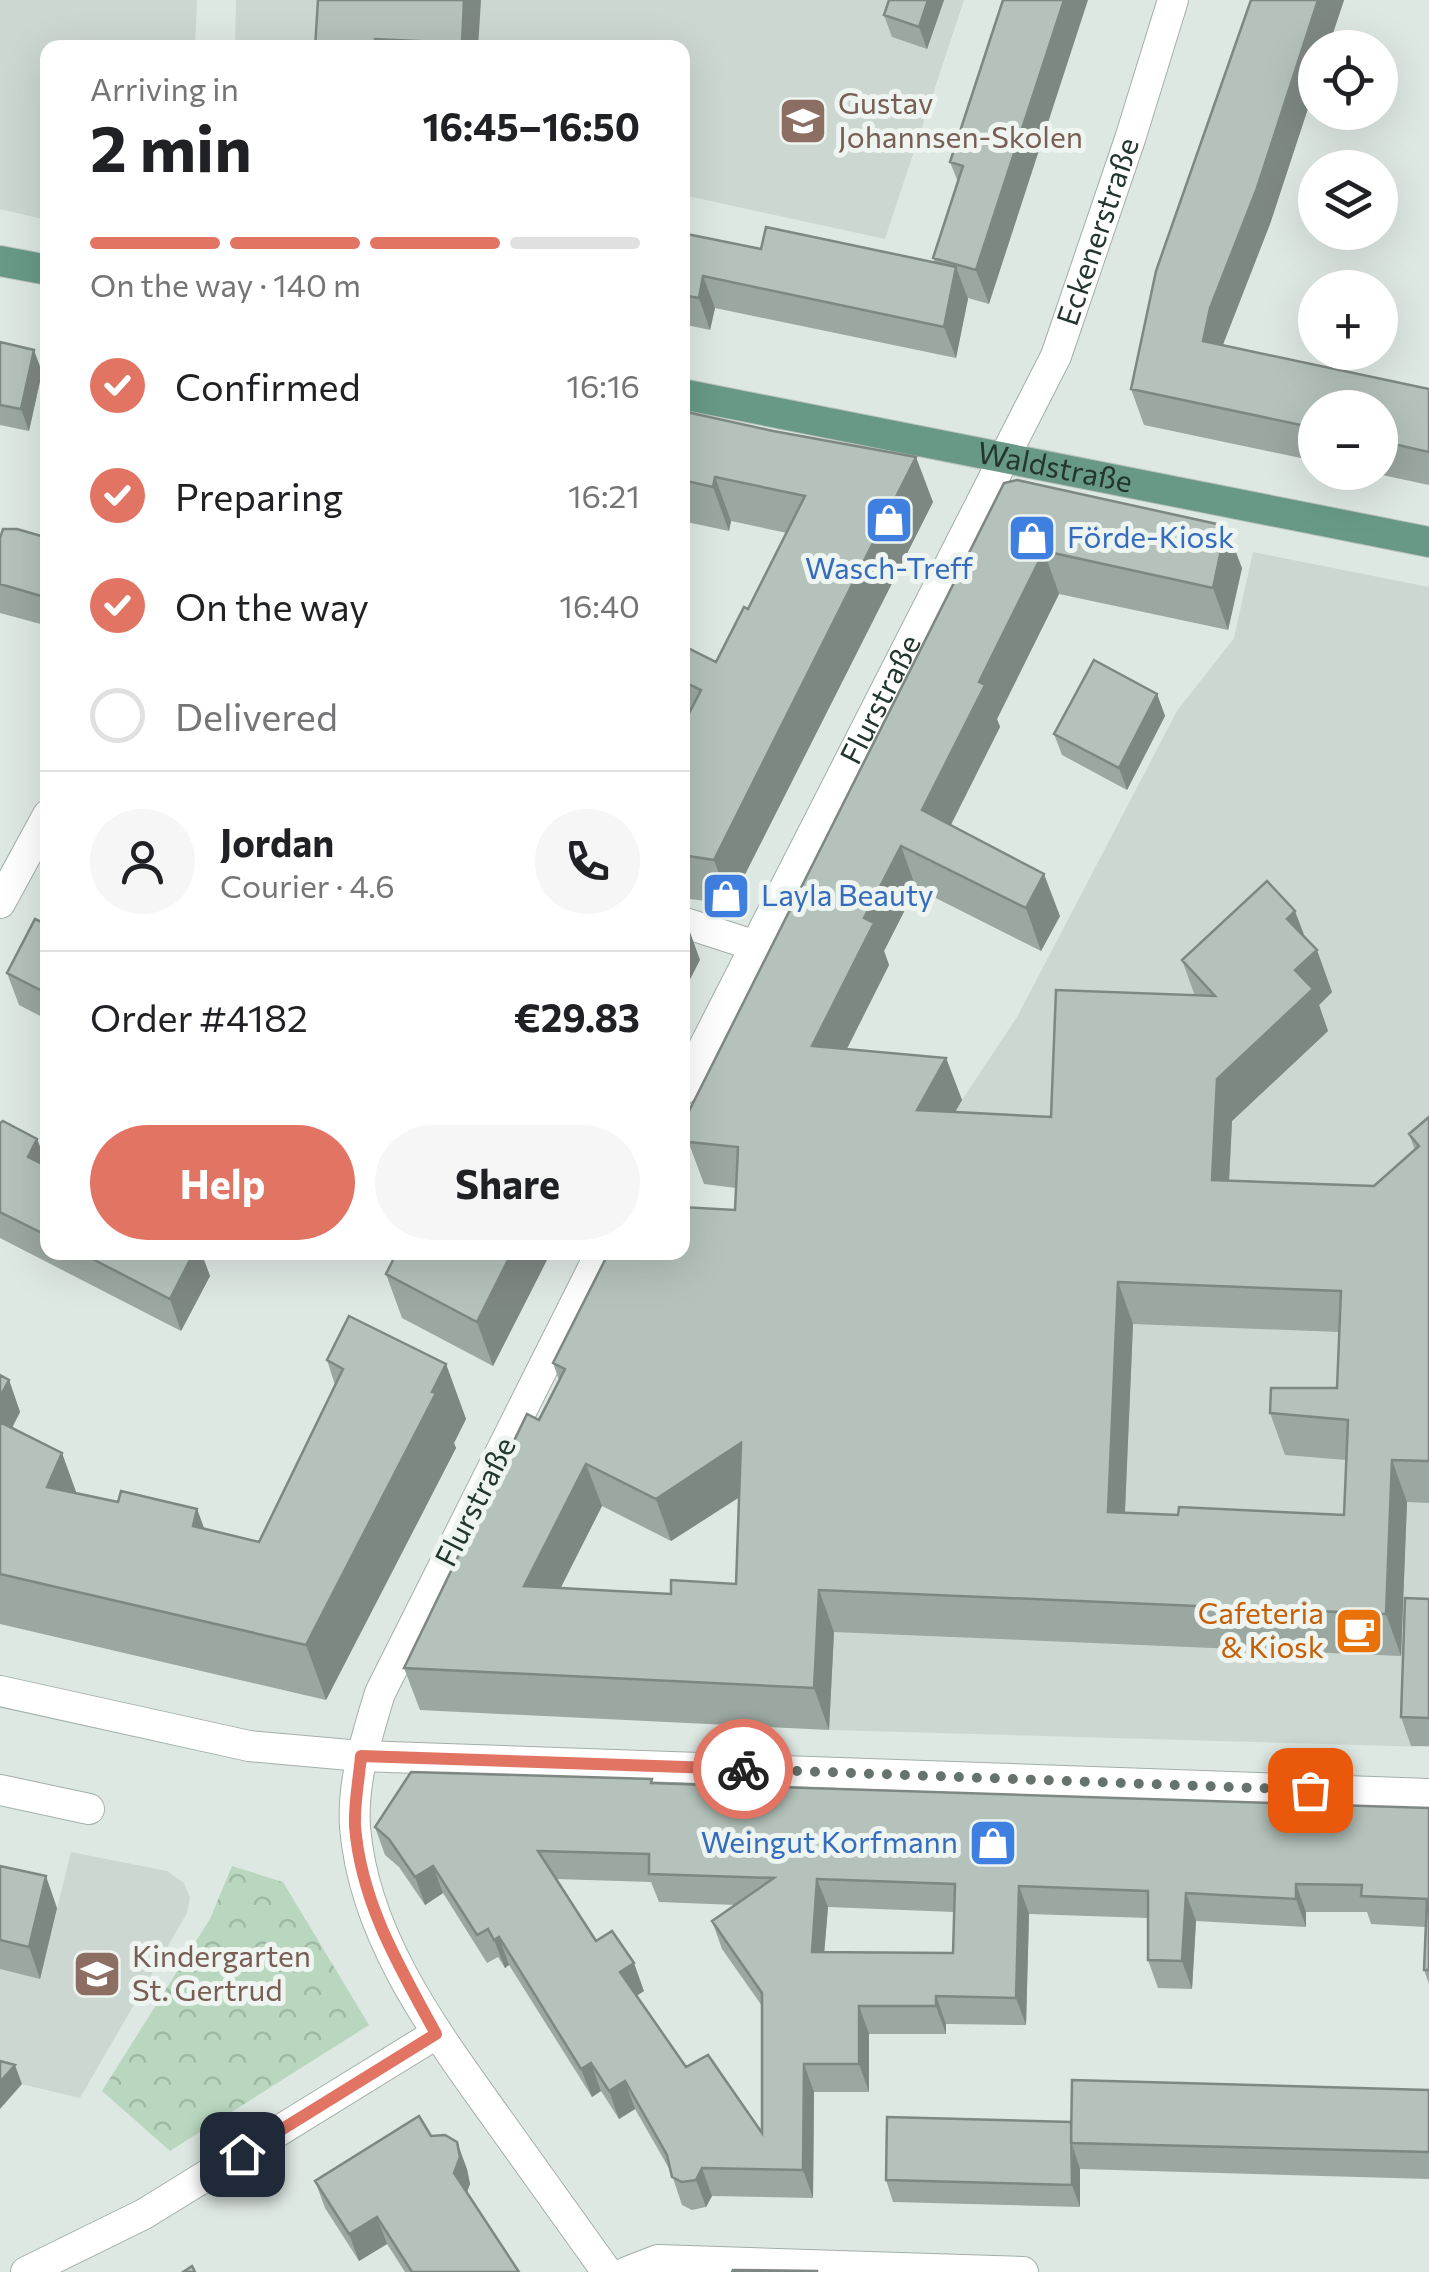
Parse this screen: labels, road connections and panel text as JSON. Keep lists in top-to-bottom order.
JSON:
{
  "streets": {
    "main road": ["Waldstraße"],
    "street": ["Eckenerstraße", "Flurstraße"]
  },
  "crossings": [
    ["Eckenerstraße", "Waldstraße"],
    ["Eckenerstraße", "Flurstraße"],
    ["Waldstraße", "Flurstraße"]
  ],
  "places": {
    "school or university": ["Gustav Johannsen-Skolen", "Kindergarten St. Gertrud"],
    "shop": [
      "Wasch-Treff",
      "Förde-Kiosk",
      "Layla Beauty",
      "Weingut Korfmann"
    ],
    "cafe": ["Cafeteria & Kiosk"]
  },
  "page": {
    "map_buttons": ["+", "−"],
    "heading": ["2 min", "Arriving in", "16:45–16:50"],
    "panel": [
      "Jordan",
      "Courier · 4.6",
      "Order #4182",
      "€29.83"
    ],
    "bar": "On the way · 140 m",
    "list": [
      ["Confirmed", "16:16"],
      ["Preparing", "16:21"],
      ["On the way", "16:40"],
      "Delivered"
    ],
    "buttons": ["Help", "Share"]
  }
}
